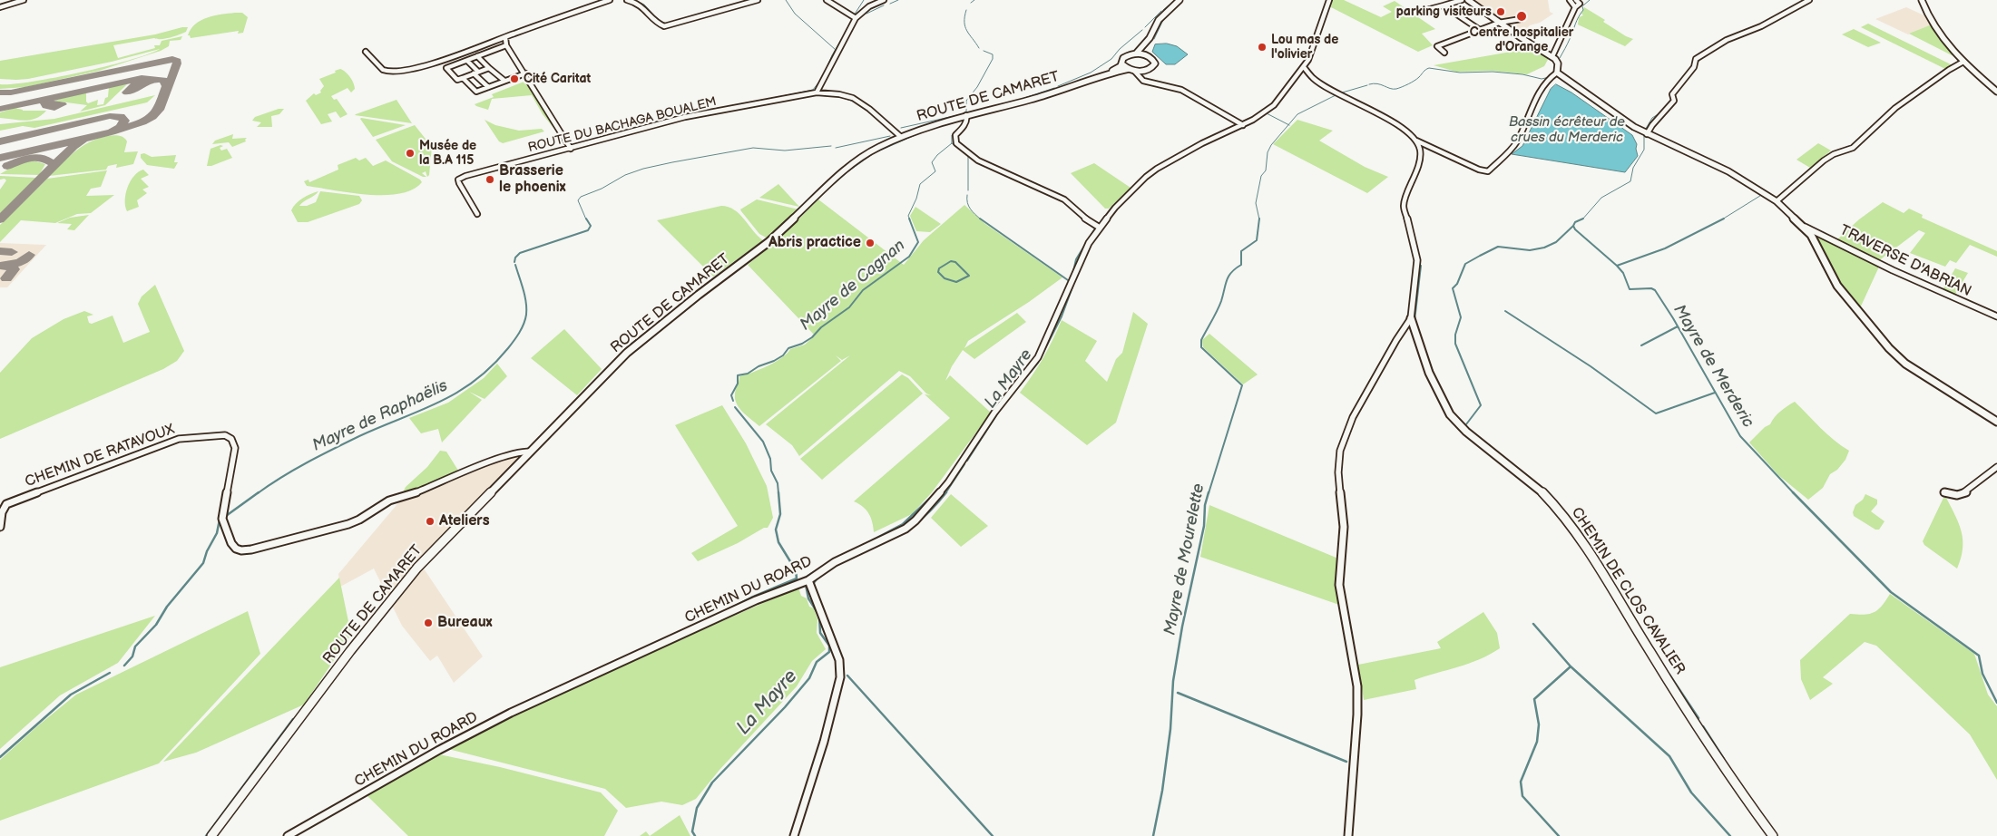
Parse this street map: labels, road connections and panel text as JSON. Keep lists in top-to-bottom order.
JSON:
{
  "streets": {
    "street": [
      "ROUTE DE CAMARET",
      "ROUTE DU BACHAGA BOUALEM",
      "TRAVERSE D'ABRIAN",
      "CHEMIN DE RATAVOUX",
      "CHEMIN DU ROARD",
      "CHEMIN DE CLOS CAVALIER"
    ]
  },
  "crossings": [
    ["ROUTE DE CAMARET", "ROUTE DU BACHAGA BOUALEM"],
    ["ROUTE DE CAMARET", "CHEMIN DE RATAVOUX"]
  ],
  "water": [
    "Bassin écrêteur de crues du Merderic",
    "Mayre de Cagnan",
    "Mayre de Merderic",
    "La Mayre",
    "Mayre de Raphaëlis",
    "Mayre de Mourelette"
  ],
  "places": [
    "parking visiteurs",
    "Centre hospitalier d'Orange",
    "Lou mas de l'olivier",
    "Cité Caritat",
    "Musée de la B.A 115",
    "Brasserie le phoenix",
    "Abris practice",
    "Ateliers",
    "Bureaux"
  ]
}
